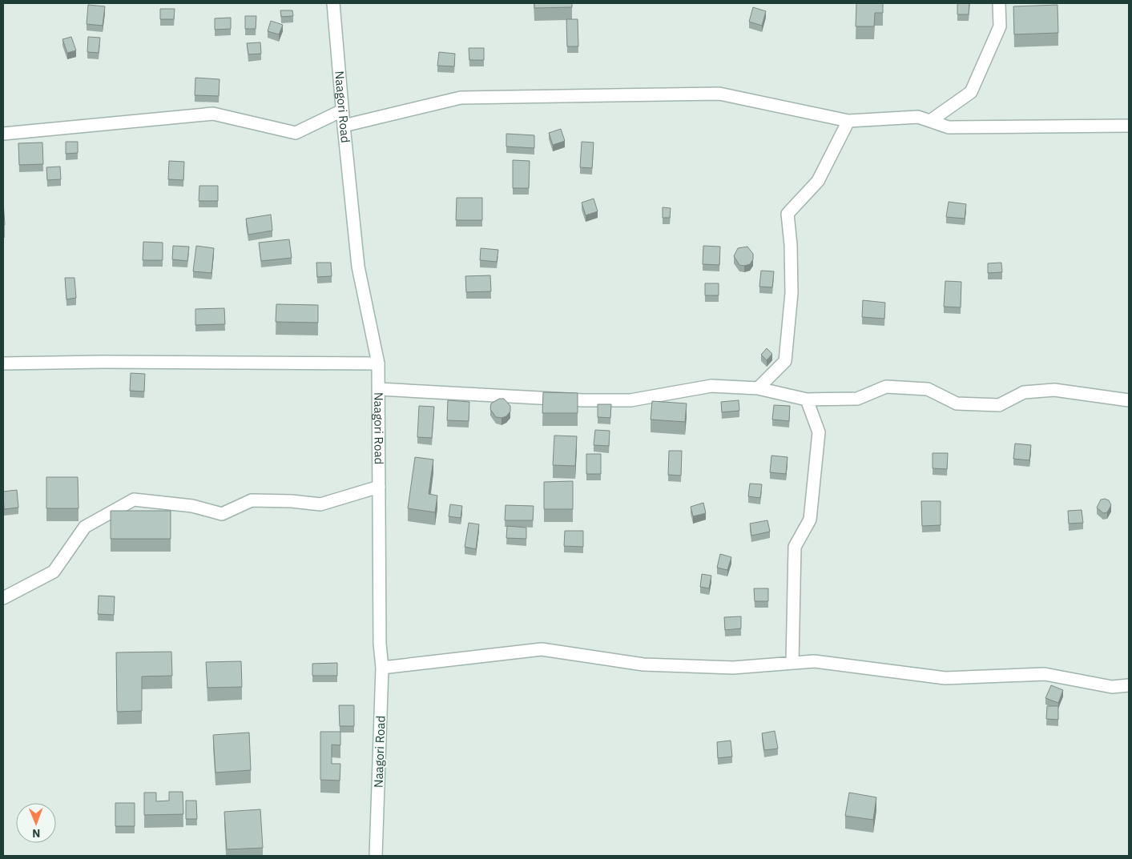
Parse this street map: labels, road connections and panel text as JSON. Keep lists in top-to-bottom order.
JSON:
{
  "streets": {
    "street": ["Naagori Road"]
  },
  "north": "bottom"
}
